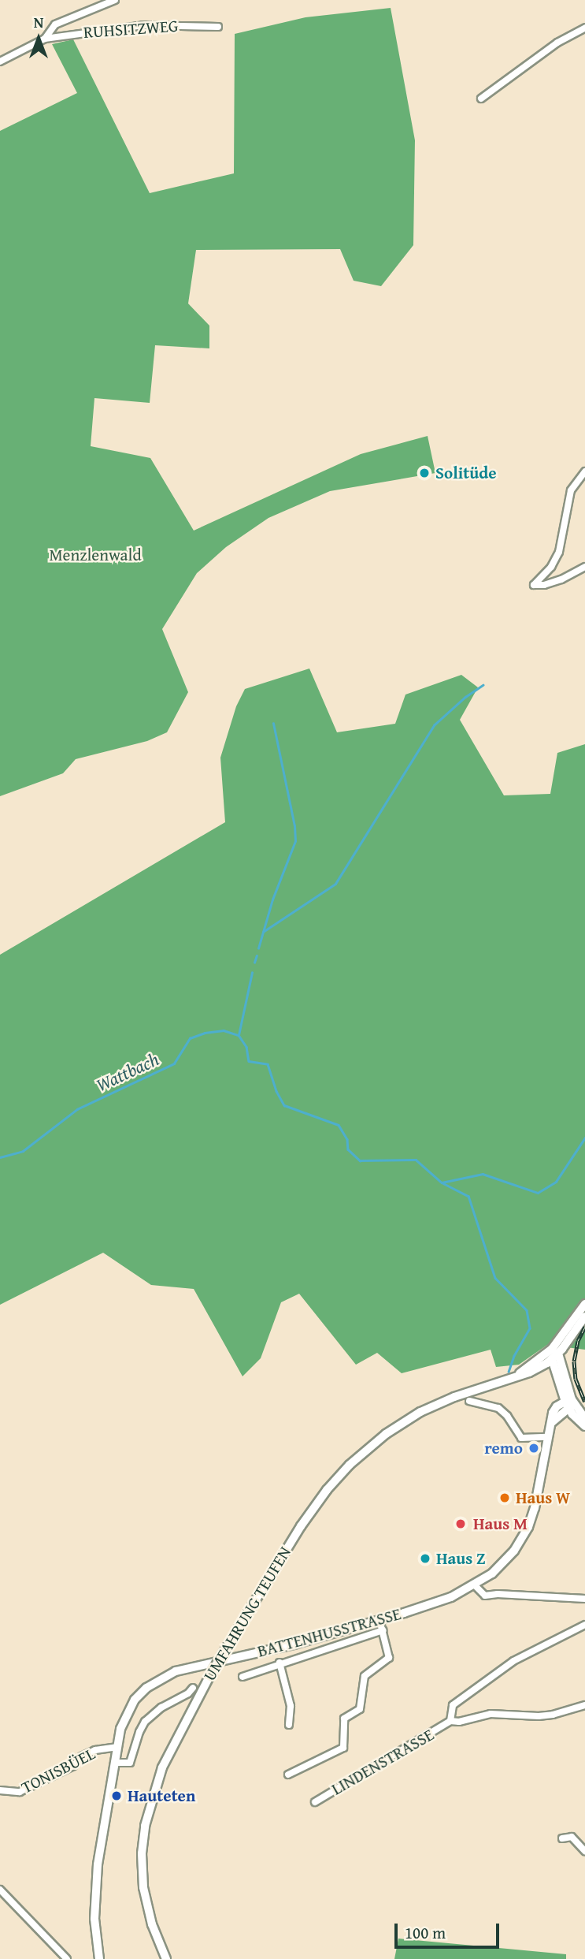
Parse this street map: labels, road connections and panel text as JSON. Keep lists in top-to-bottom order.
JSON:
{
  "streets": {
    "main road": ["UMFAHRUNG TEUFEN"],
    "street": [
      "RUHSITZWEG",
      "BATTENHUSSTRASSE",
      "LINDENSTRASSE",
      "TONISBÜEL"
    ]
  },
  "crossings": [
    ["BATTENHUSSTRASSE", "TONISBÜEL"]
  ],
  "water": ["Wattbach"],
  "parks": ["Menzlenwald"],
  "places": [
    "Solitüde",
    "remo",
    "Haus W",
    "Haus M",
    "Haus Z",
    "Hauteten"
  ],
  "scale_bar": "100 m",
  "north": "top"
}
